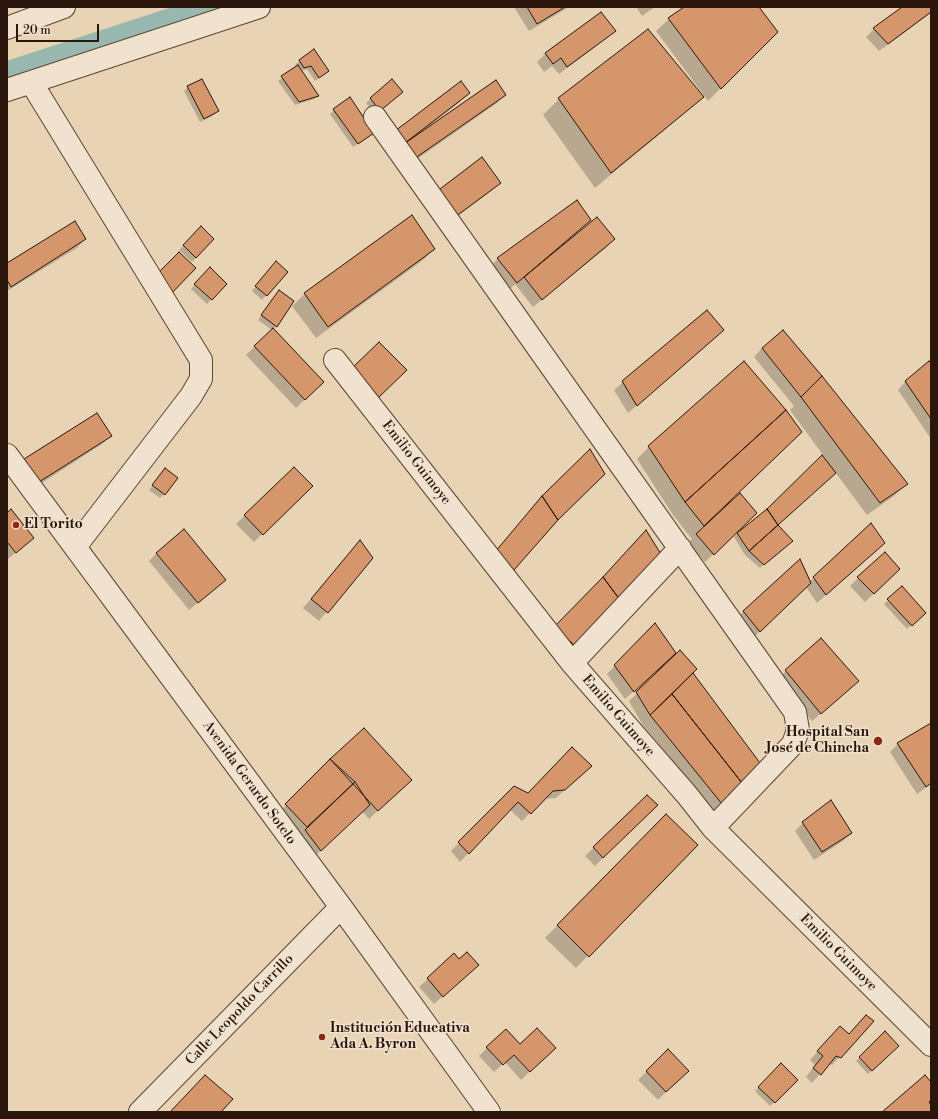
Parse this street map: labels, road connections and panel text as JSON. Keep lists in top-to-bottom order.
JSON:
{
  "streets": {
    "street": ["Emilio Guimoye", "Avenida Gerardo Sotelo", "Calle Leopoldo Carrillo"]
  },
  "crossings": [
    ["Avenida Gerardo Sotelo", "Calle Leopoldo Carrillo"]
  ],
  "places": ["El Torito", "Hospital San José de Chincha", "Institución Educativa Ada A. Byron"],
  "scale_bar": "20 m"
}
